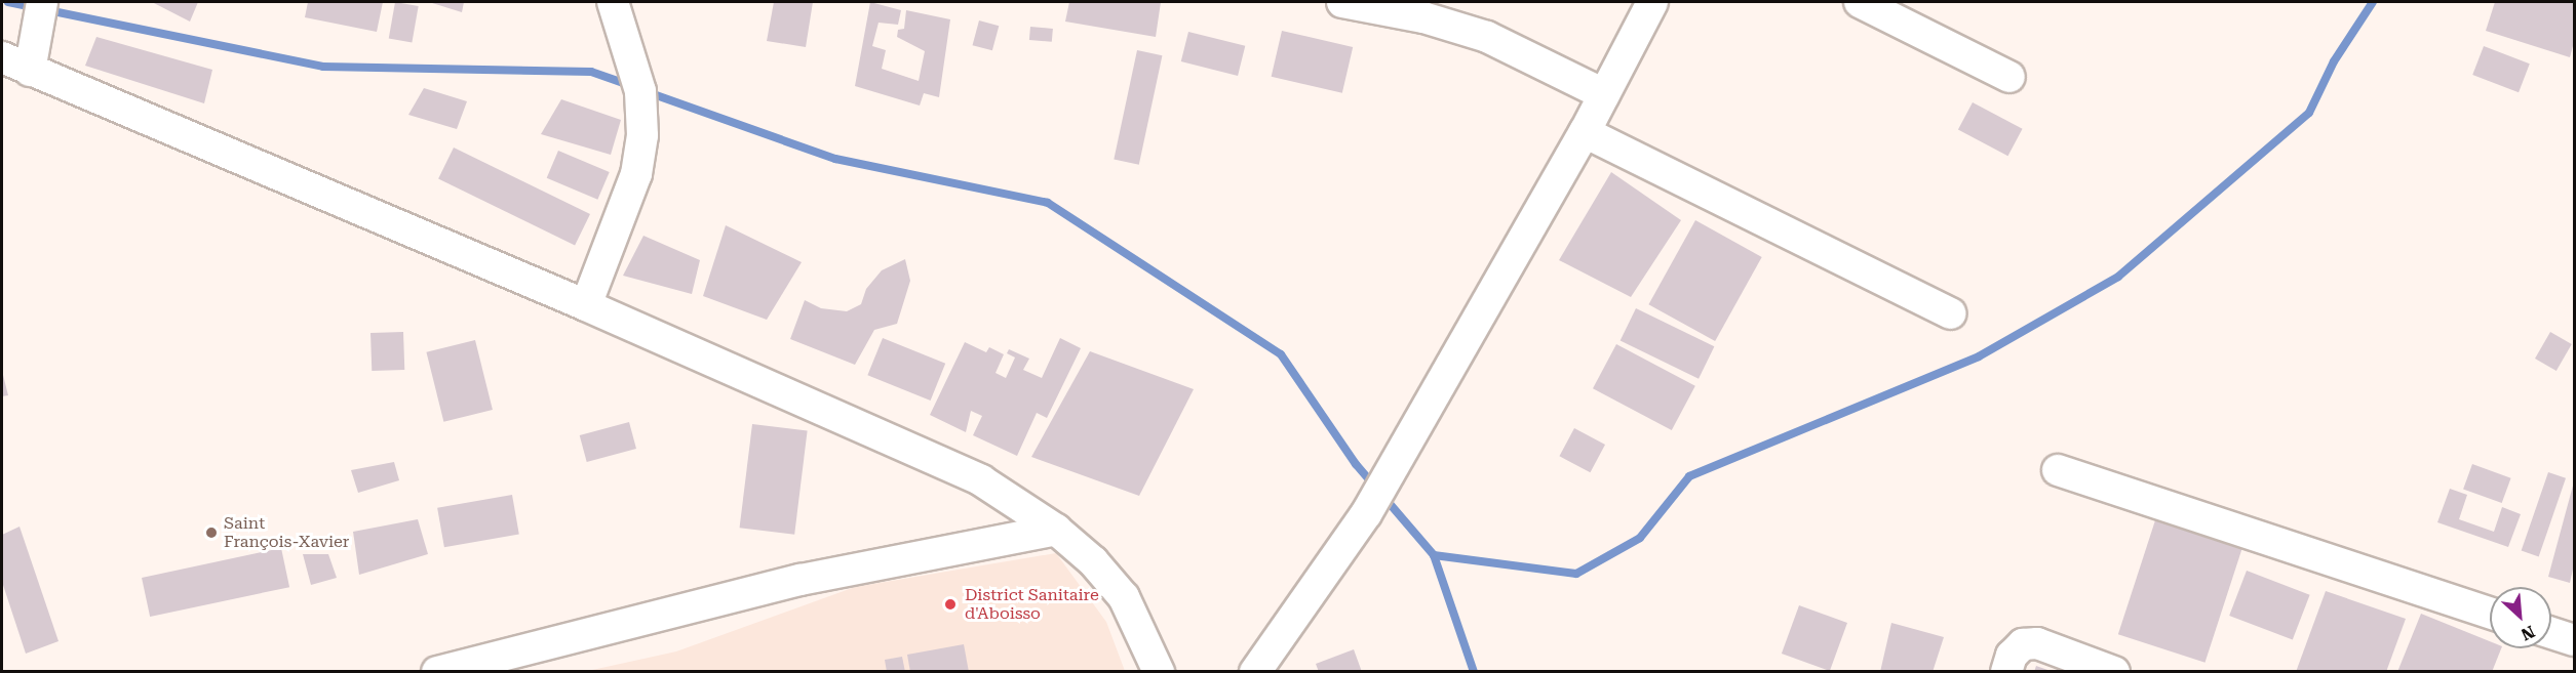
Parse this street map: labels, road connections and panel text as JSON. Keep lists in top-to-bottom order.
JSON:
{
  "places": ["Saint François-Xavier", "District Sanitaire d'Aboisso"],
  "north": "bottom right"
}
